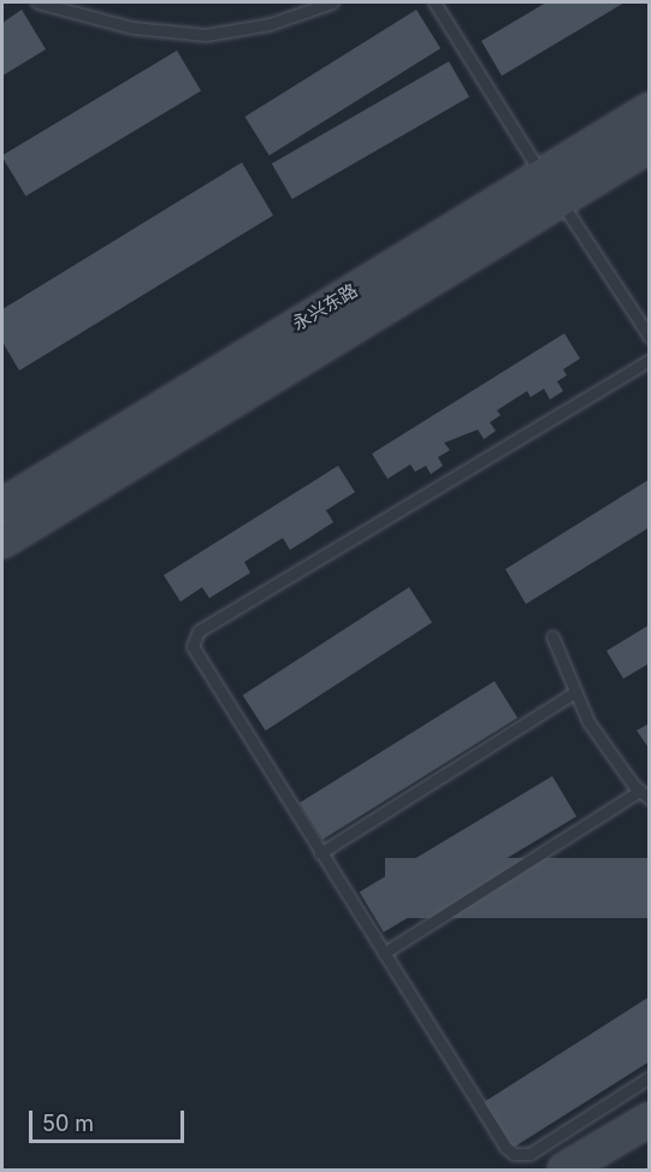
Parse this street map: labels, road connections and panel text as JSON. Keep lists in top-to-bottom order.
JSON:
{
  "streets": {
    "street": ["永兴东路"]
  },
  "scale_bar": "50 m"
}
